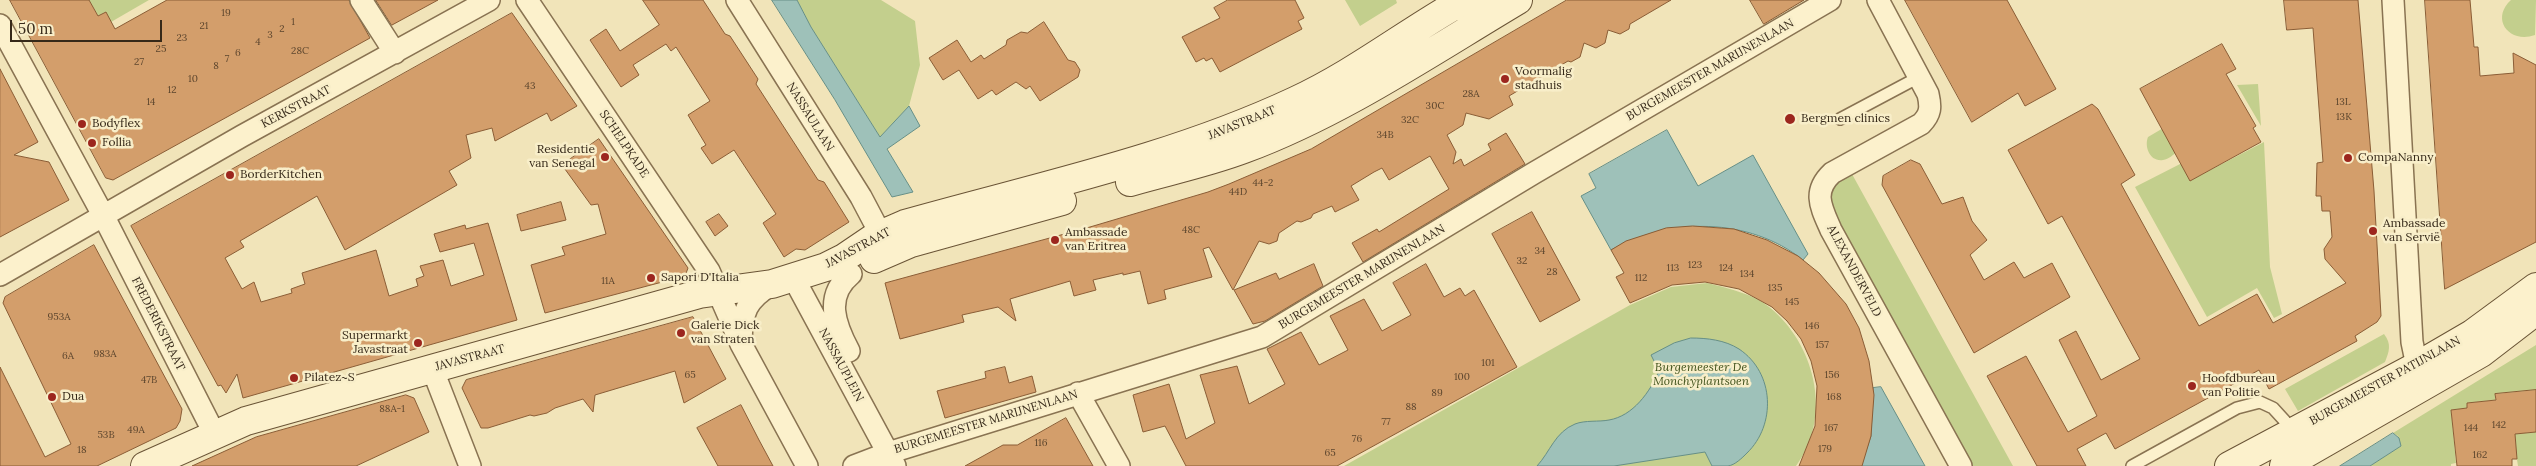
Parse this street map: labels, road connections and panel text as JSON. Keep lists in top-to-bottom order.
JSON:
{
  "streets": {
    "street": [
      "BURGEMEESTER MARIJNENLAAN",
      "KERKSTRAAT",
      "NASSAULAAN",
      "JAVASTRAAT",
      "SCHELPKADE",
      "ALEXANDERVELD",
      "FREDERIKSTRAAT",
      "NASSAUPLEIN",
      "BURGEMEESTER PATIJNLAAN"
    ]
  },
  "crossings": [
    ["BURGEMEESTER MARIJNENLAAN", "NASSAUPLEIN"],
    ["KERKSTRAAT", "FREDERIKSTRAAT"],
    ["NASSAULAAN", "JAVASTRAAT"],
    ["JAVASTRAAT", "SCHELPKADE"],
    ["JAVASTRAAT", "FREDERIKSTRAAT"],
    ["JAVASTRAAT", "NASSAUPLEIN"]
  ],
  "parks": ["Burgemeester De Monchyplantsoen"],
  "places": [
    "Voormalig stadhuis",
    "Bergmen clinics",
    "Bodyflex",
    "Follia",
    "Residentie van Senegal",
    "CompaNanny",
    "BorderKitchen",
    "Ambassade van Servië",
    "Ambassade van Eritrea",
    "Sapori D'Italia",
    "Galerie Dick van Straten",
    "Supermarkt Javastraat",
    "Pilatez~S",
    "Hoofdbureau van Politie",
    "Dua"
  ],
  "house_numbers": [
    "19",
    "1",
    "21",
    "2",
    "3",
    "23",
    "4",
    "25",
    "28C",
    "6",
    "7",
    "27",
    "8",
    "10",
    "43",
    "12",
    "28A",
    "14",
    "13L",
    "30C",
    "13K",
    "32C",
    "34B",
    "44-2",
    "44D",
    "48C",
    "34",
    "32",
    "123",
    "113",
    "124",
    "28",
    "134",
    "112",
    "11A",
    "135",
    "145",
    "953A",
    "146",
    "157",
    "983A",
    "6A",
    "101",
    "65",
    "156",
    "100",
    "47B",
    "89",
    "168",
    "88",
    "88A-1",
    "77",
    "142",
    "167",
    "144",
    "49A",
    "53B",
    "76",
    "116",
    "179",
    "18",
    "65",
    "162"
  ],
  "scale_bar": "50 m"
}
